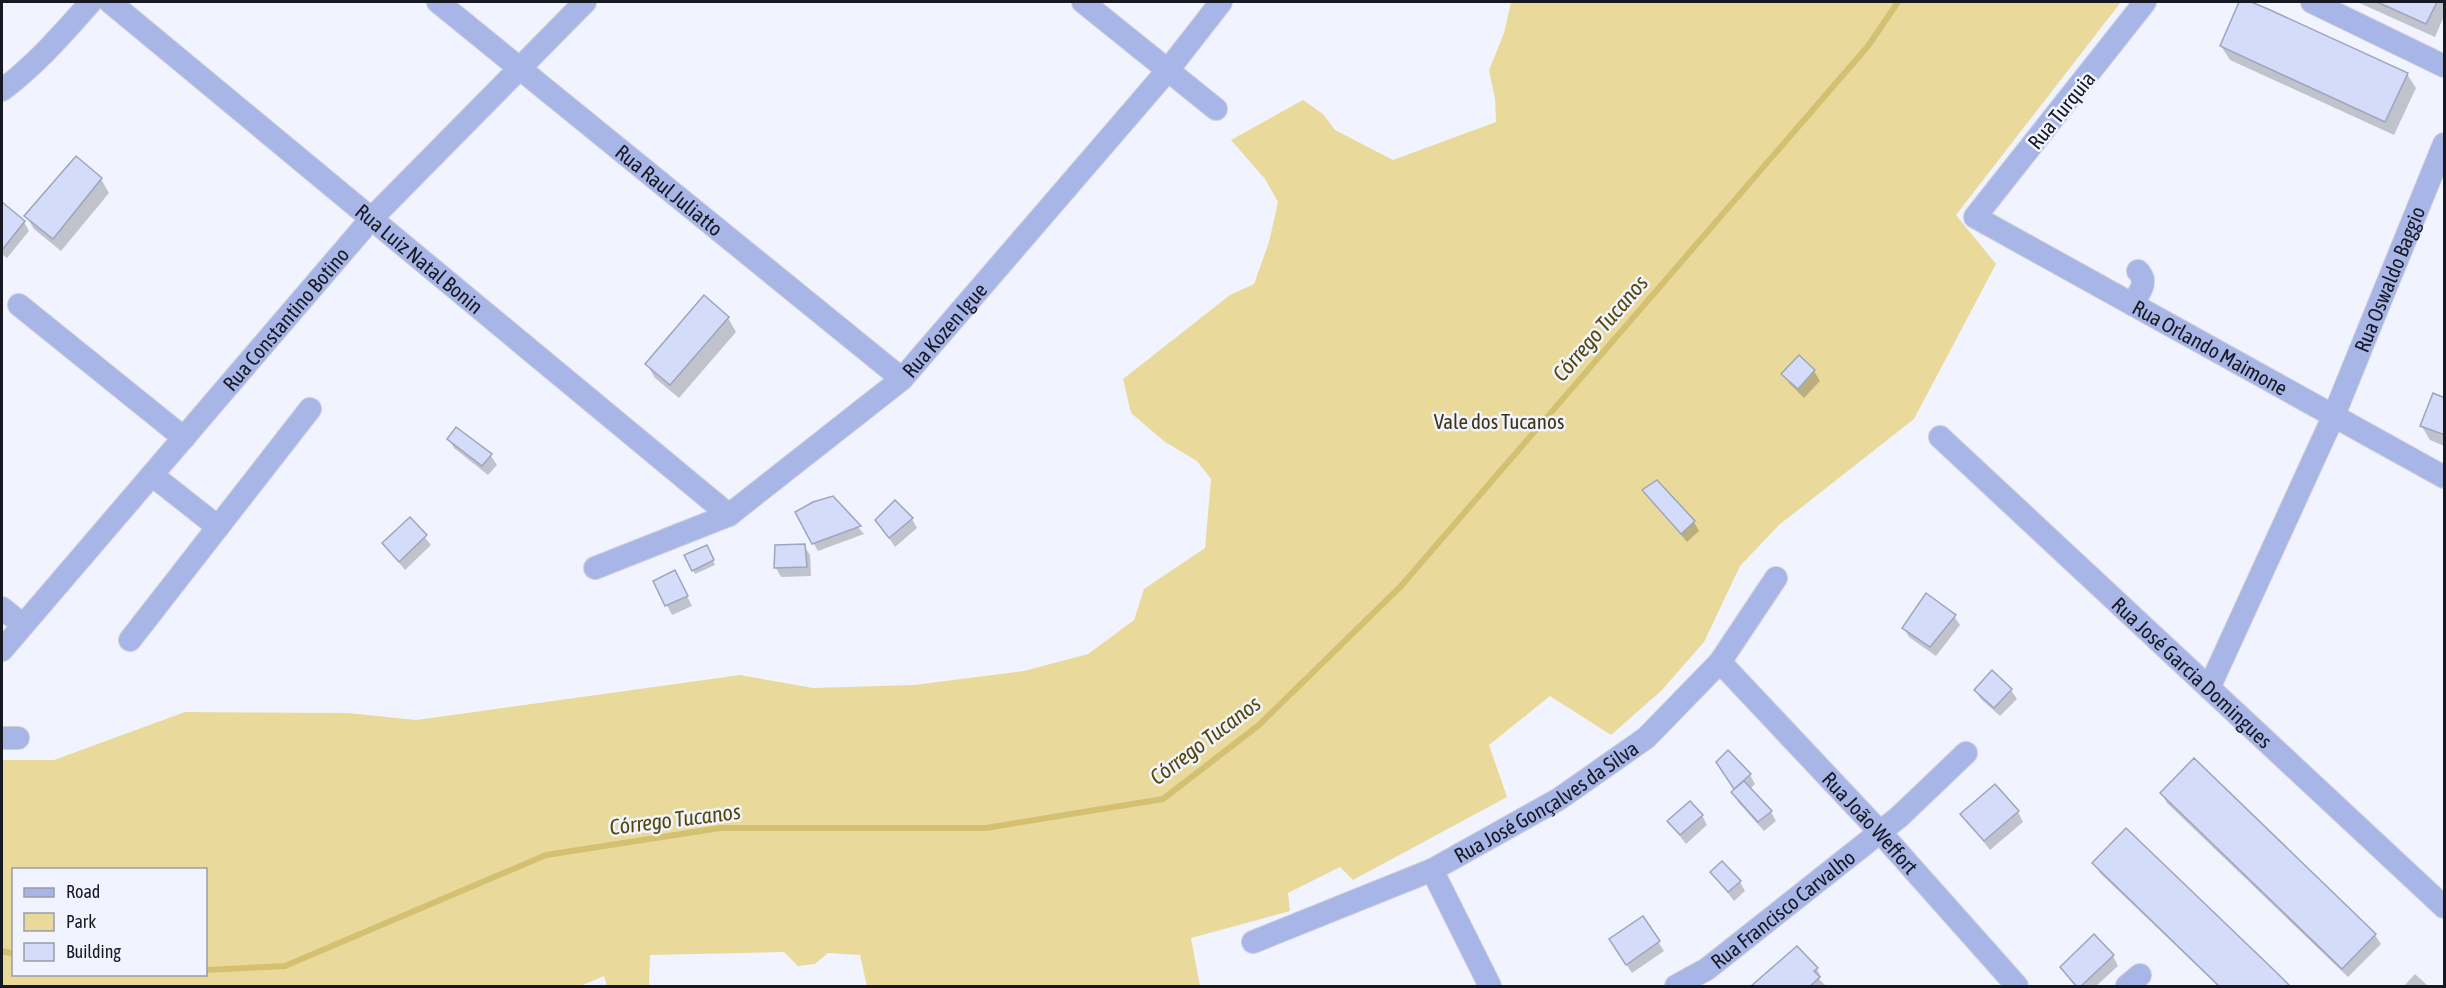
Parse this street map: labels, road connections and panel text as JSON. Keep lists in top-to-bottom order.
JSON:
{
  "streets": {
    "street": [
      "Rua Turquia",
      "Rua Raul Juliatto",
      "Rua Luiz Natal Bonin",
      "Rua Oswaldo Baggio",
      "Rua Constantino Botino",
      "Rua Kozen Igue",
      "Rua Orlando Maimone",
      "Rua José Garcia Domingues",
      "Rua José Gonçalves da Silva",
      "Rua João Weffort",
      "Rua Francisco Carvalho"
    ]
  },
  "crossings": [
    ["Rua Turquia", "Rua Orlando Maimone"],
    ["Rua Raul Juliatto", "Rua Constantino Botino"],
    ["Rua Raul Juliatto", "Rua Kozen Igue"],
    ["Rua Luiz Natal Bonin", "Rua Constantino Botino"],
    ["Rua Luiz Natal Bonin", "Rua Kozen Igue"],
    ["Rua Oswaldo Baggio", "Rua Orlando Maimone"],
    ["Rua Oswaldo Baggio", "Rua José Garcia Domingues"],
    ["Rua José Gonçalves da Silva", "Rua João Weffort"],
    ["Rua João Weffort", "Rua Francisco Carvalho"]
  ],
  "water": ["Córrego Tucanos"],
  "parks": ["Vale dos Tucanos"],
  "legend": ["Road", "Park", "Building"]
}
